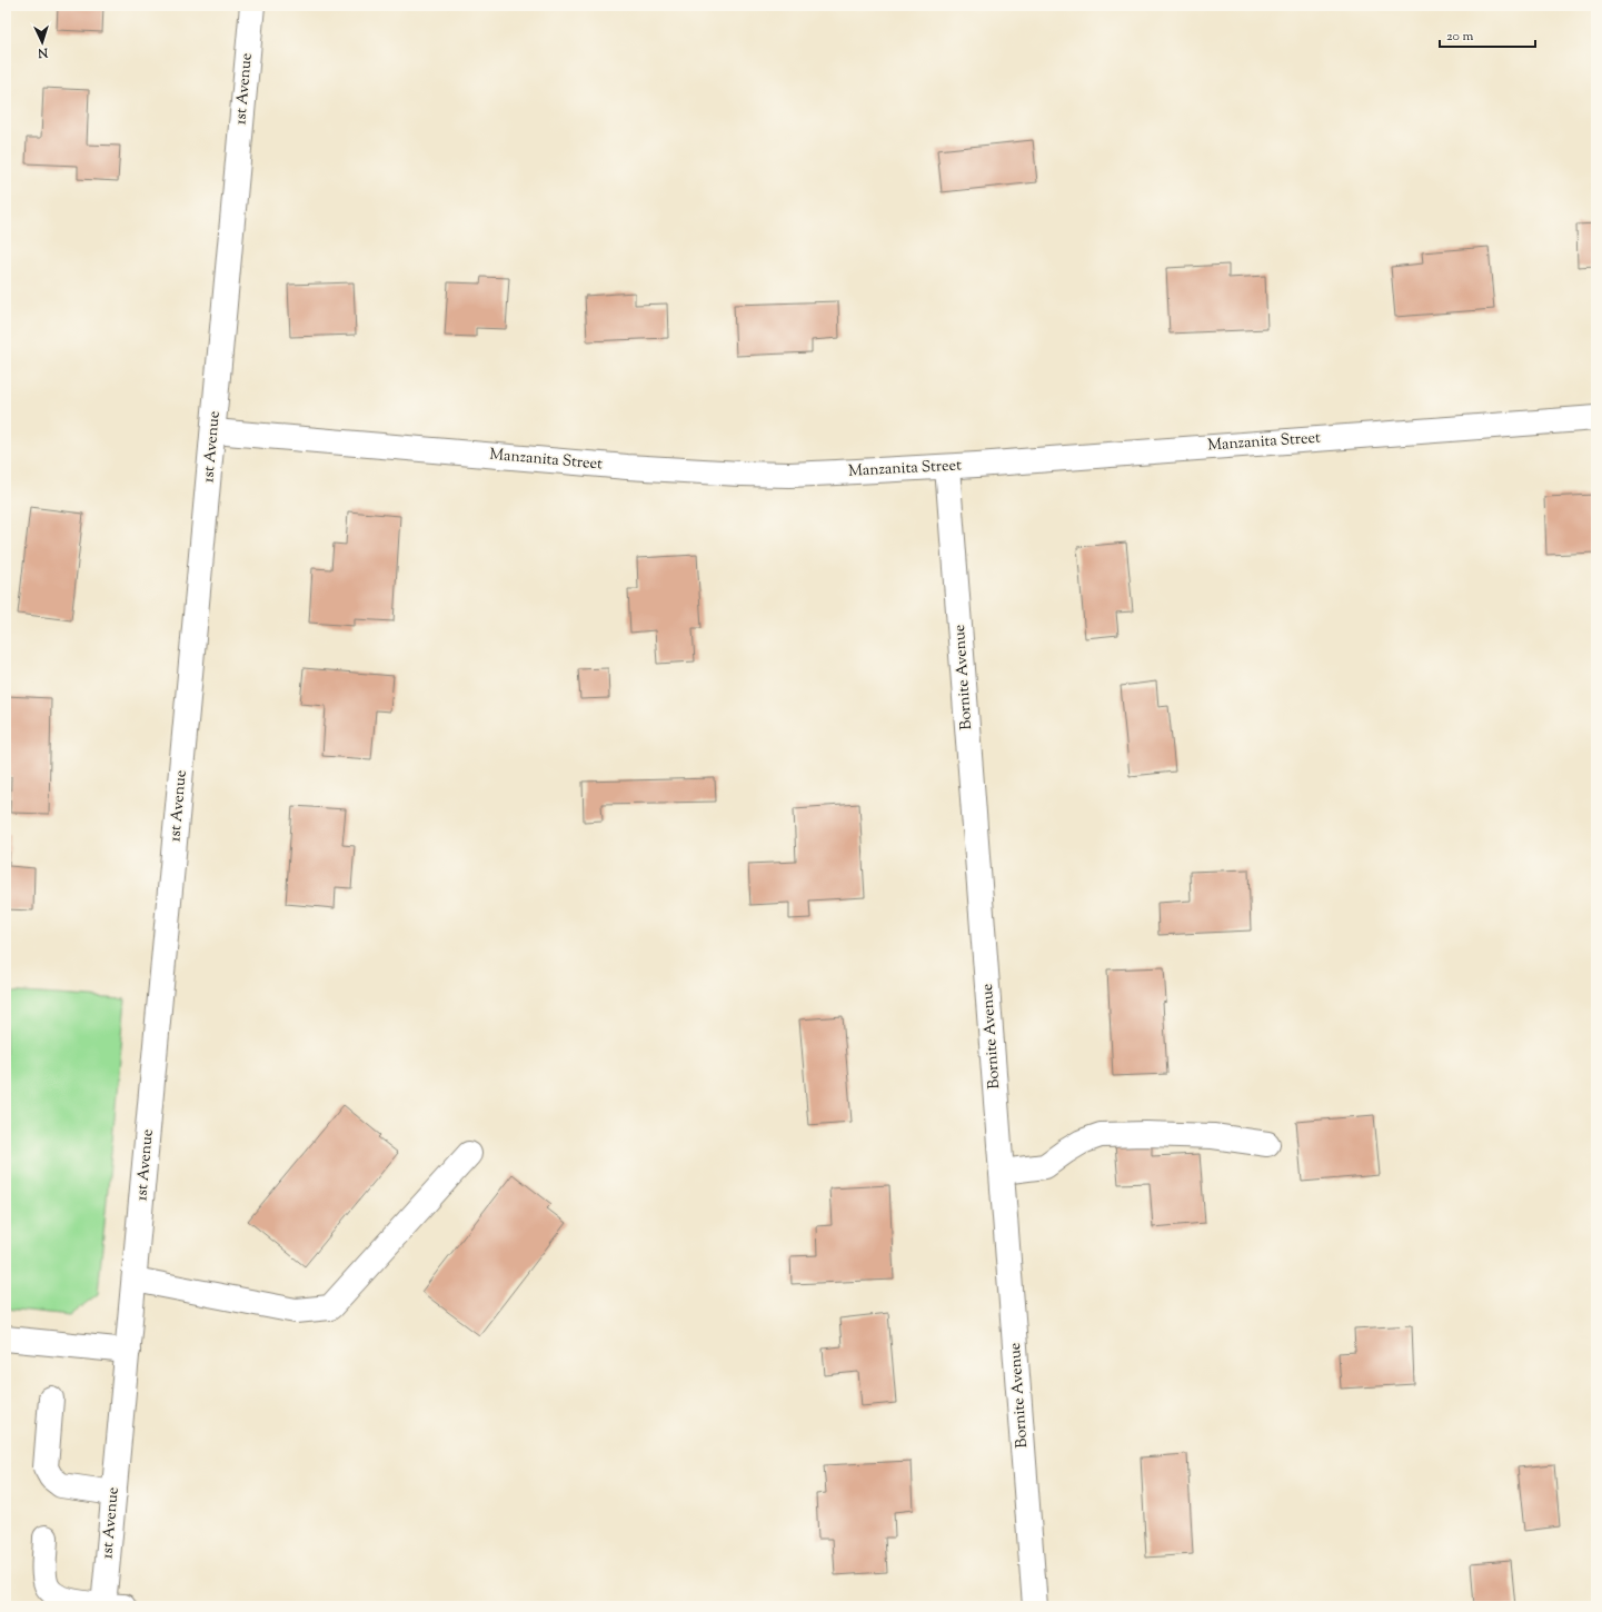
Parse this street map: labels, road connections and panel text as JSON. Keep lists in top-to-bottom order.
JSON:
{
  "streets": {
    "street": ["1st Avenue", "Manzanita Street", "Bornite Avenue"]
  },
  "crossings": [
    ["1st Avenue", "Manzanita Street"],
    ["Manzanita Street", "Bornite Avenue"]
  ],
  "scale_bar": "20 m",
  "north": "bottom"
}
